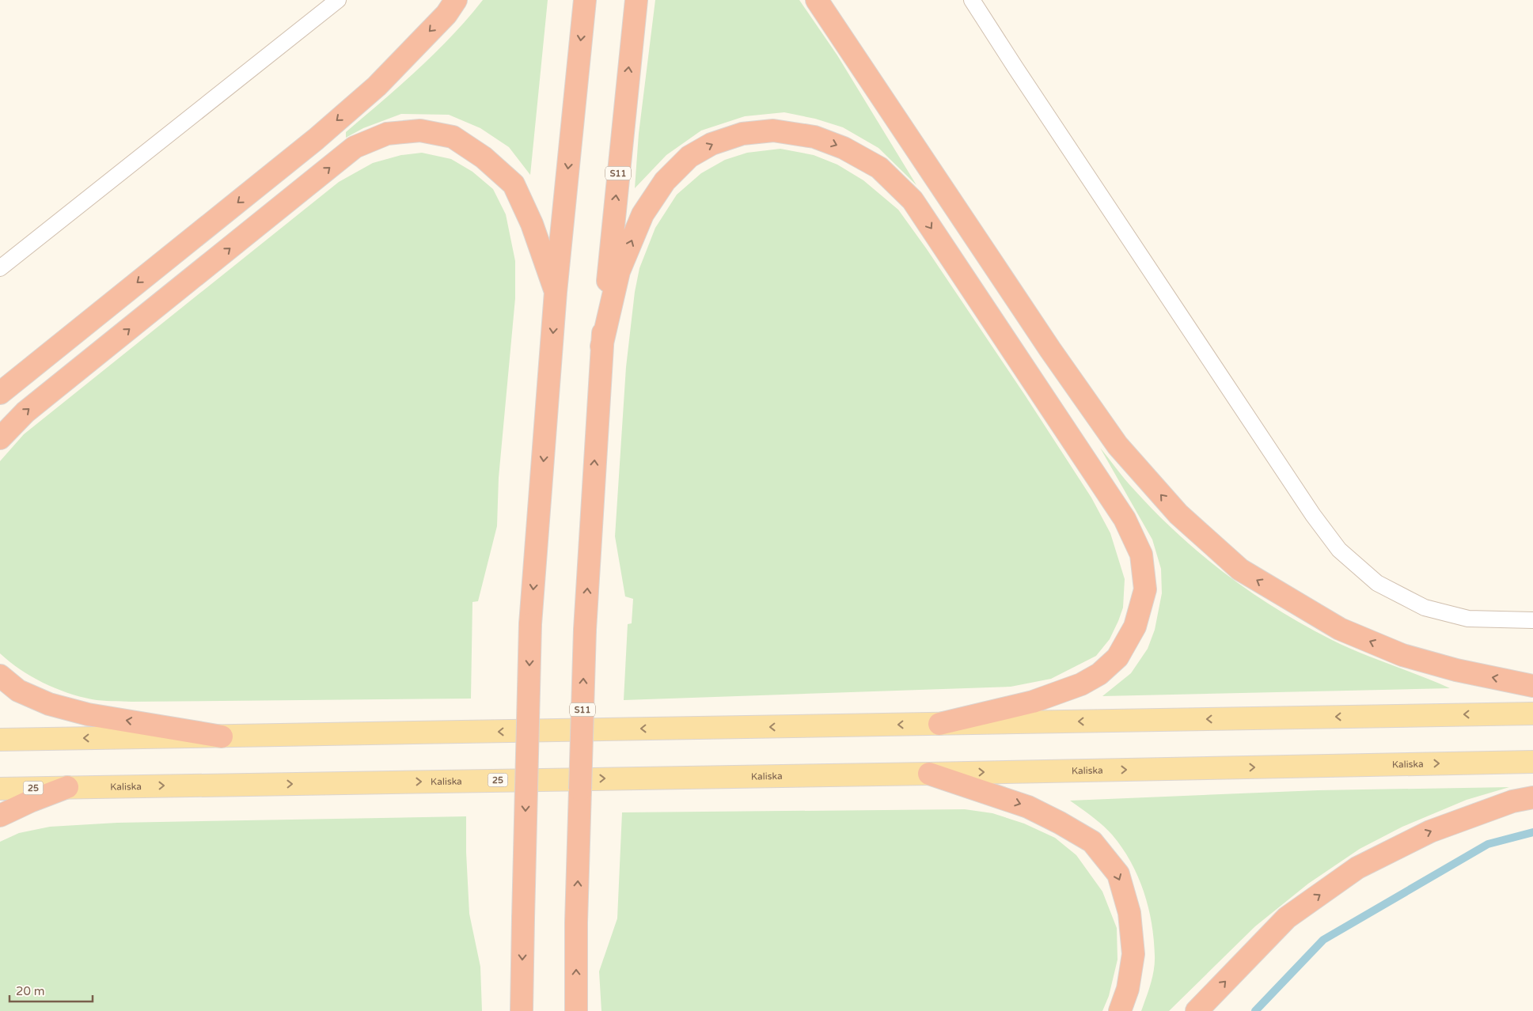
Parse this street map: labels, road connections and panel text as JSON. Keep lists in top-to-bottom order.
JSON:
{
  "streets": {
    "highway": ["S11"],
    "main road": ["Kaliska", "25"]
  },
  "scale_bar": "20 m"
}
